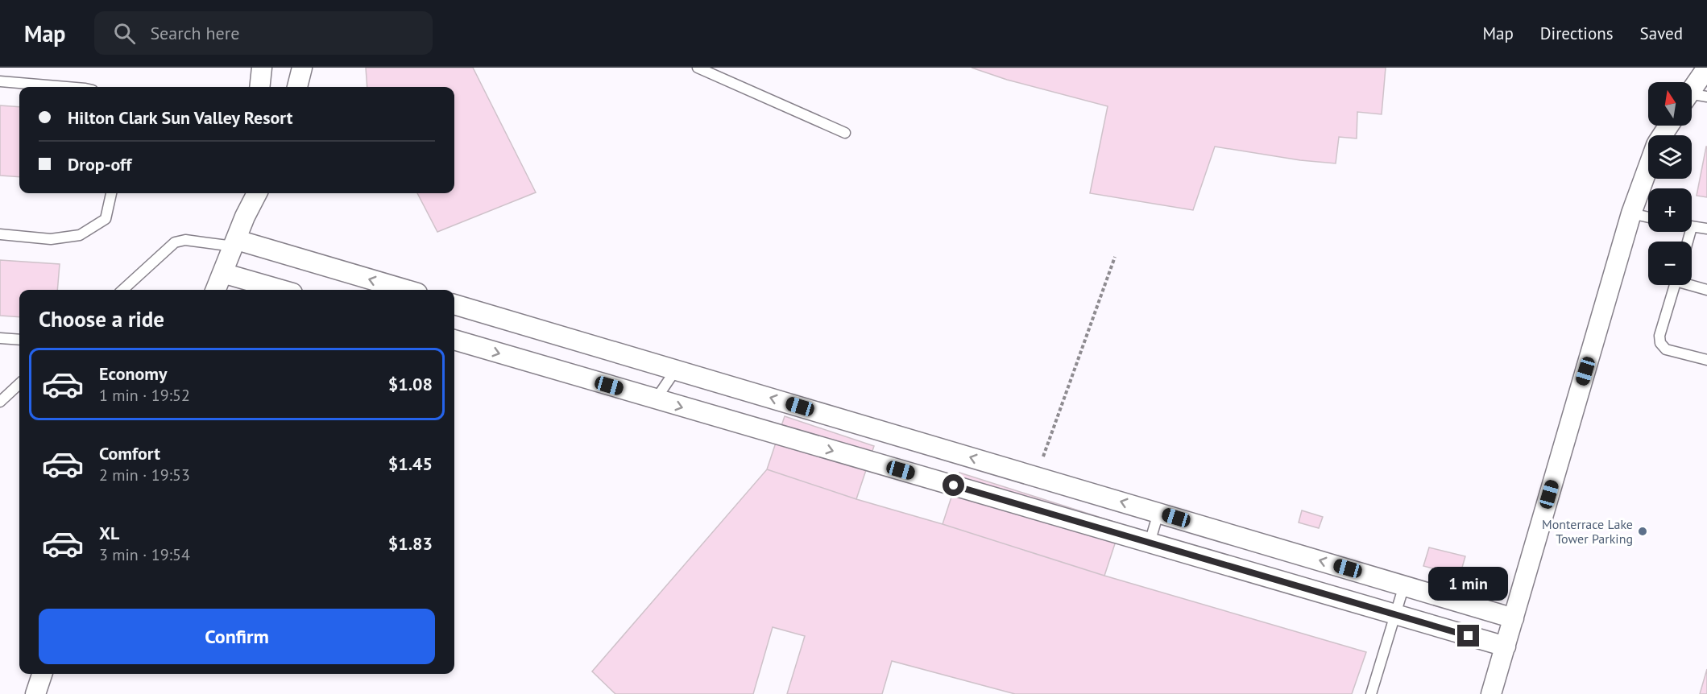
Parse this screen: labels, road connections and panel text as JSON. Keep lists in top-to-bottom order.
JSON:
{
  "places": ["Monterrace Lake Tower Parking"],
  "north": "top",
  "page": {
    "header": "Map",
    "search": "Search here",
    "nav": ["Map", "Directions", "Saved"],
    "map_buttons": ["+", "−"],
    "banner": ["Hilton Clark Sun Valley Resort", "Drop-off"],
    "heading": "Choose a ride",
    "list": [
      {
        "name": "Economy",
        "note": "1 min · 19:52",
        "value": "$1.08"
      },
      {
        "name": "Comfort",
        "note": "2 min · 19:53",
        "value": "$1.45"
      },
      {
        "name": "XL",
        "note": "3 min · 19:54",
        "value": "$1.83"
      }
    ],
    "bubble": "1 min",
    "buttons": "Confirm"
  }
}
